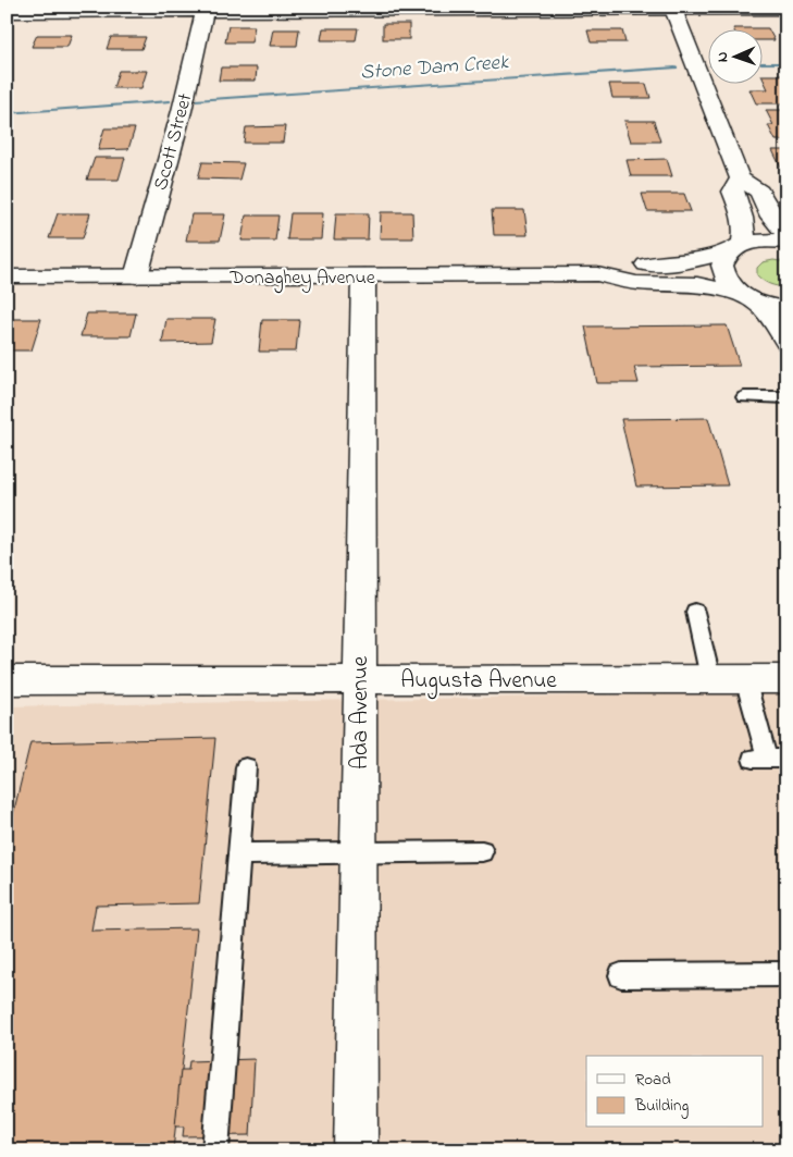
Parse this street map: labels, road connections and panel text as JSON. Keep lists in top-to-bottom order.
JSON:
{
  "streets": {
    "street": [
      "Scott Street",
      "Donaghey Avenue",
      "Augusta Avenue",
      "Ada Avenue"
    ]
  },
  "crossings": [
    ["Scott Street", "Donaghey Avenue"],
    ["Donaghey Avenue", "Ada Avenue"],
    ["Augusta Avenue", "Ada Avenue"]
  ],
  "water": ["Stone Dam Creek"],
  "legend": ["Road", "Building"],
  "north": "left"
}
